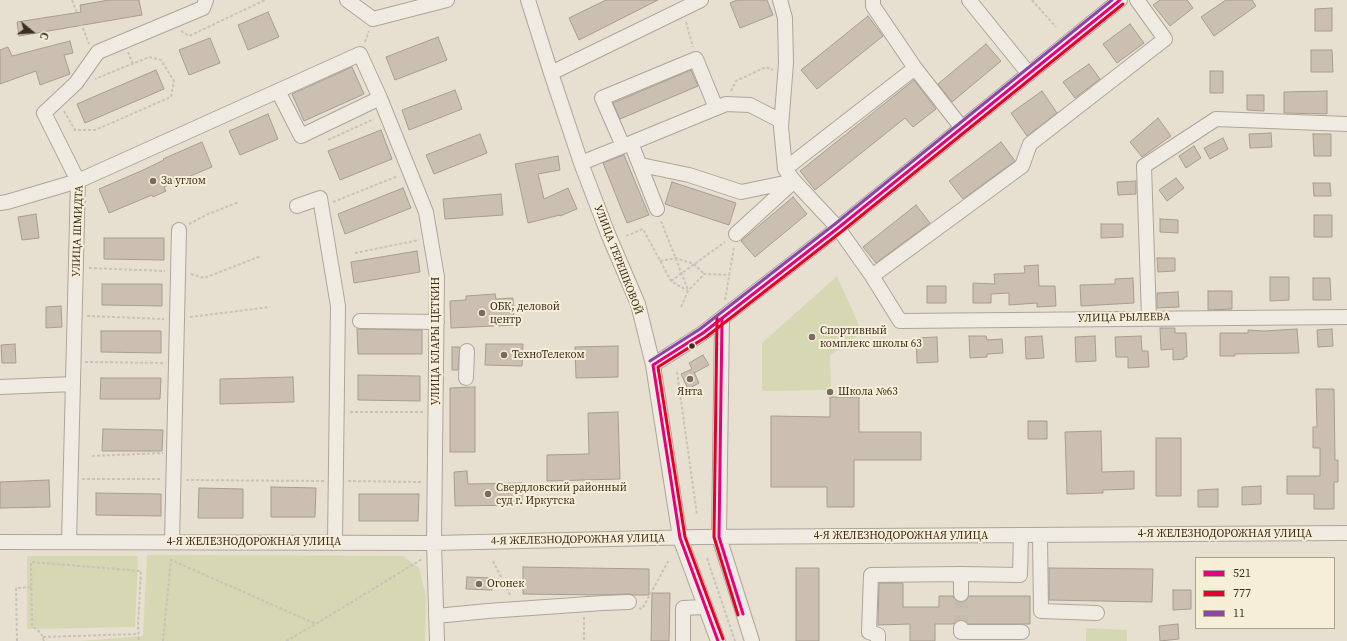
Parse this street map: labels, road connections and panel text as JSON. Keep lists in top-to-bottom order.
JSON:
{
  "streets": {
    "street": [
      "УЛИЦА ШМИДТА",
      "УЛИЦА ТЕРЕШКОВОЙ",
      "УЛИЦА РЫЛЕЕВА",
      "УЛИЦА КЛАРЫ ЦЕТКИН",
      "4-Я ЖЕЛЕЗНОДОРОЖНАЯ УЛИЦА"
    ]
  },
  "crossings": [
    ["УЛИЦА ШМИДТА", "УЛИЦА КЛАРЫ ЦЕТКИН"],
    ["УЛИЦА ШМИДТА", "4-Я ЖЕЛЕЗНОДОРОЖНАЯ УЛИЦА"],
    ["УЛИЦА ТЕРЕШКОВОЙ", "4-Я ЖЕЛЕЗНОДОРОЖНАЯ УЛИЦА"],
    ["УЛИЦА КЛАРЫ ЦЕТКИН", "4-Я ЖЕЛЕЗНОДОРОЖНАЯ УЛИЦА"]
  ],
  "places": [
    "За углом",
    "ОБК, деловой центр",
    "Спортивный комплекс школы 63",
    "ТехноТелеком",
    "Янта",
    "Школа №63",
    "Свердловский районный суд г. Иркутска",
    "Огонек"
  ],
  "lines": ["transit line 521", "transit line 11", "transit line 777"],
  "legend": ["521", "777", "11"],
  "north": "right"
}
